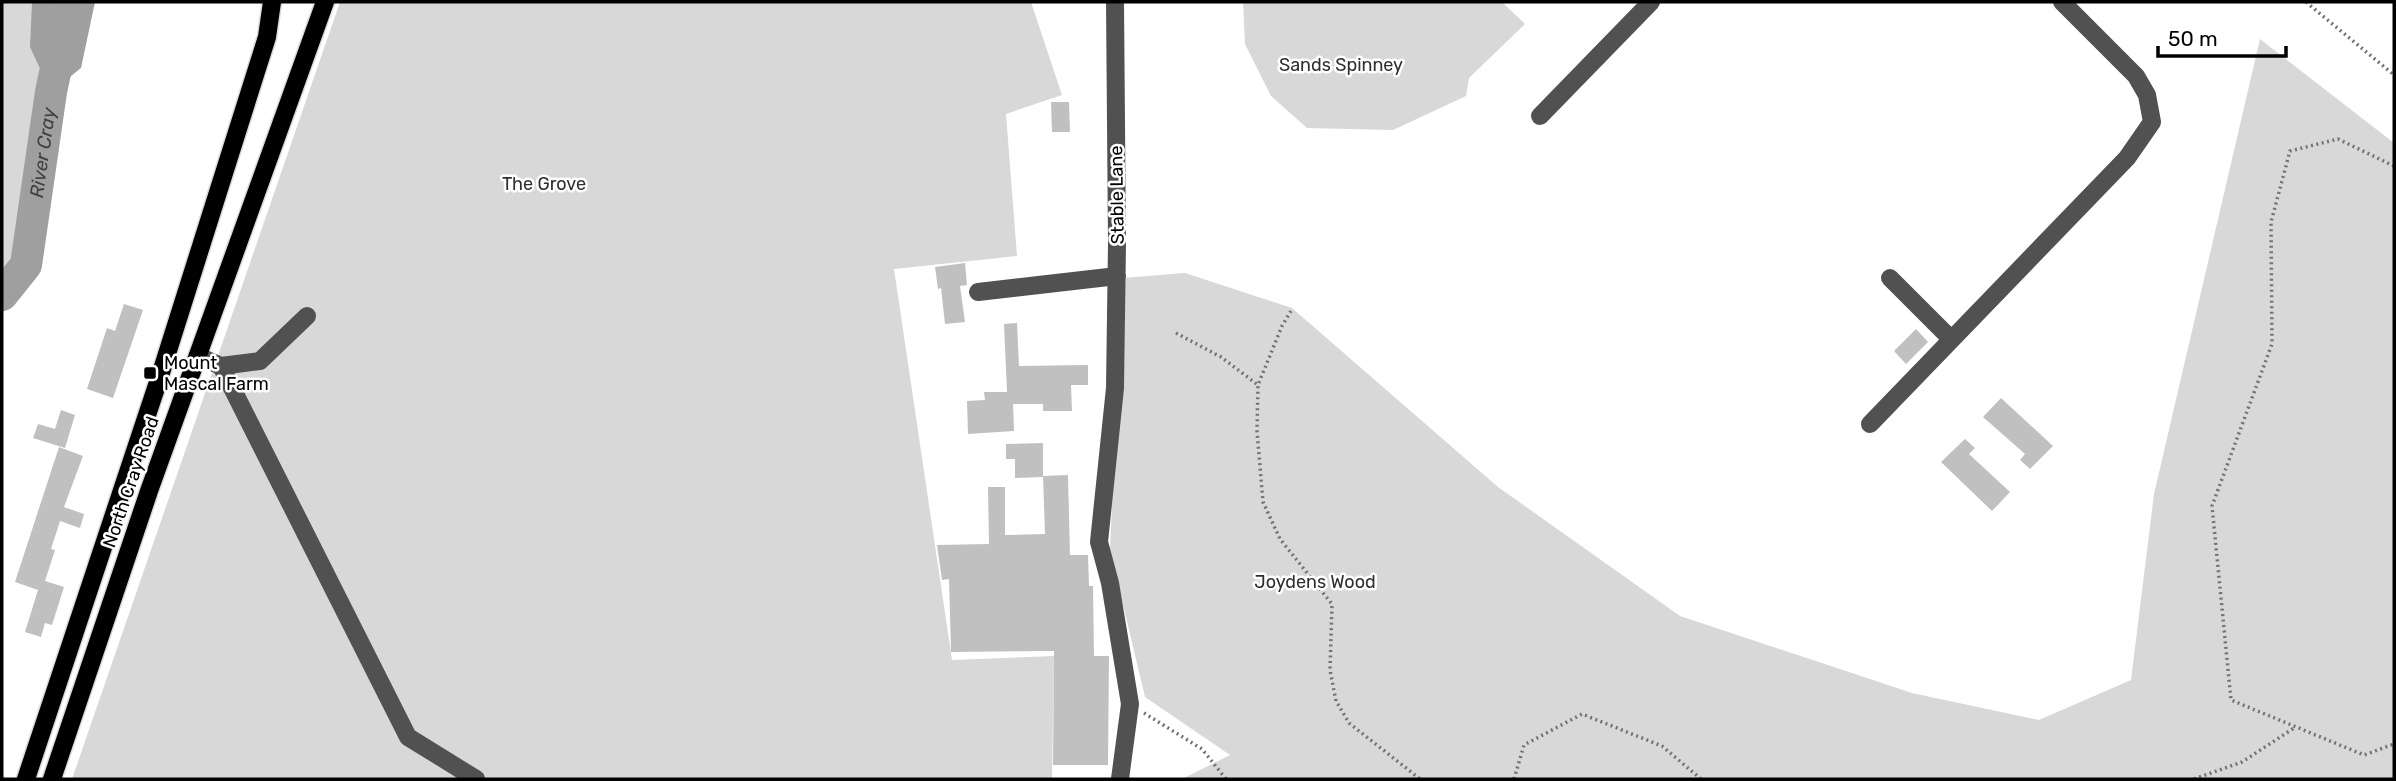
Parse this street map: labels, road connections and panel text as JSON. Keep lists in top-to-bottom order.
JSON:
{
  "streets": {
    "main road": ["North Cray Road"],
    "street": ["Stable Lane"]
  },
  "water": ["River Cray"],
  "parks": ["Sands Spinney", "The Grove", "Joydens Wood"],
  "places": {
    "transit": ["Mount Mascal Farm"]
  },
  "scale_bar": "50 m"
}
